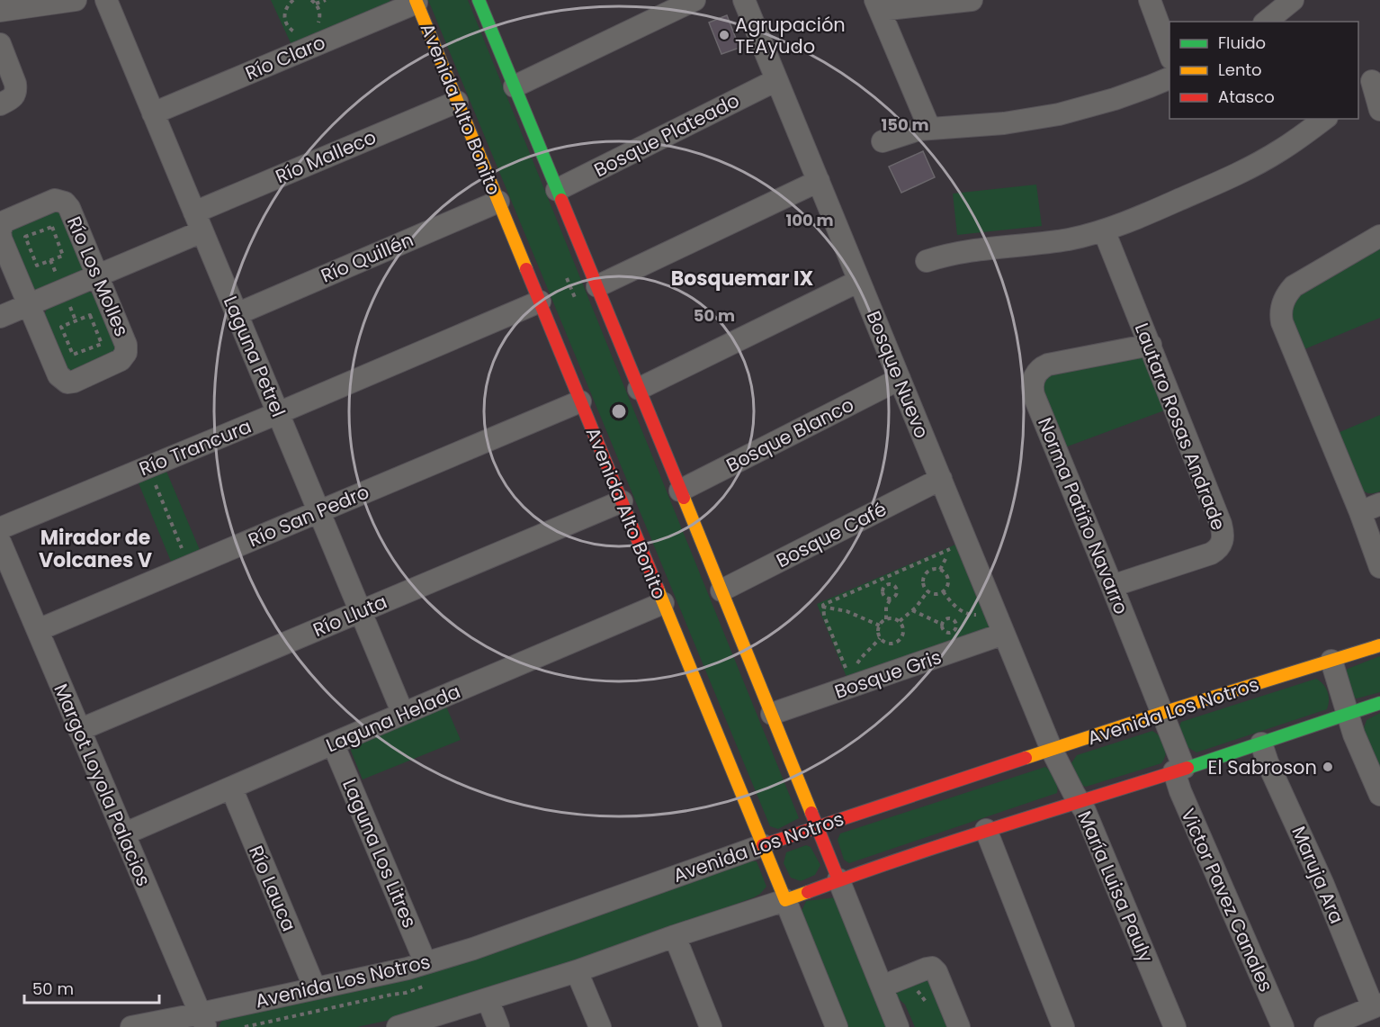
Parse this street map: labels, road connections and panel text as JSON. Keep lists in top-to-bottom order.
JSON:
{
  "streets": {
    "street": [
      "Río Claro",
      "Avenida Alto Bonito",
      "Bosque Plateado",
      "Río Malleco",
      "Río Quillén",
      "Río Los Molles",
      "Laguna Petrel",
      "Bosque Nuevo",
      "Lautaro Rosas Andrade",
      "Bosque Blanco",
      "Río Trancura",
      "Río San Pedro",
      "Norma Patiño Navarro",
      "Bosque Café",
      "Río Lluta",
      "Bosque Gris",
      "Avenida Los Notros",
      "Laguna Helada",
      "Margot Loyola Palacios",
      "Laguna Los Litres",
      "Maruja Ara",
      "María Luisa Pauly",
      "Río Lauca",
      "Victor Pavez Canales"
    ]
  },
  "crossings": [
    ["Río Claro", "Avenida Alto Bonito"],
    ["Río Claro", "Laguna Petrel"],
    ["Avenida Alto Bonito", "Río Malleco"],
    ["Avenida Alto Bonito", "Río Quillén"],
    ["Avenida Alto Bonito", "Río Trancura"],
    ["Avenida Alto Bonito", "Río San Pedro"],
    ["Avenida Alto Bonito", "Río Lluta"],
    ["Avenida Alto Bonito", "Avenida Los Notros"],
    ["Avenida Alto Bonito", "Laguna Helada"],
    ["Bosque Plateado", "Bosque Nuevo"],
    ["Río Malleco", "Río Los Molles"],
    ["Río Malleco", "Laguna Petrel"],
    ["Río Quillén", "Laguna Petrel"],
    ["Laguna Petrel", "Río Trancura"],
    ["Laguna Petrel", "Río San Pedro"],
    ["Laguna Petrel", "Río Lluta"],
    ["Laguna Petrel", "Laguna Helada"],
    ["Bosque Nuevo", "Bosque Blanco"],
    ["Bosque Nuevo", "Bosque Café"],
    ["Bosque Nuevo", "Bosque Gris"],
    ["Bosque Nuevo", "Avenida Los Notros"],
    ["Bosque Nuevo", "María Luisa Pauly"],
    ["Lautaro Rosas Andrade", "Norma Patiño Navarro"],
    ["Río San Pedro", "Margot Loyola Palacios"],
    ["Norma Patiño Navarro", "Avenida Los Notros"],
    ["Norma Patiño Navarro", "Victor Pavez Canales"],
    ["Río Lluta", "Margot Loyola Palacios"],
    ["Avenida Los Notros", "Margot Loyola Palacios"],
    ["Avenida Los Notros", "Laguna Los Litres"],
    ["Avenida Los Notros", "María Luisa Pauly"],
    ["Avenida Los Notros", "Río Lauca"],
    ["Laguna Helada", "Margot Loyola Palacios"],
    ["Laguna Helada", "Laguna Los Litres"],
    ["Laguna Helada", "Río Lauca"]
  ],
  "districts": ["Bosquemar IX", "Mirador de Volcanes V"],
  "places": ["Agrupación TEAyudo", "El Sabroson"],
  "legend": ["Fluido", "Lento", "Atasco"],
  "scale_bar": "50 m",
  "rings": ["150 m", "100 m", "50 m"]
}
